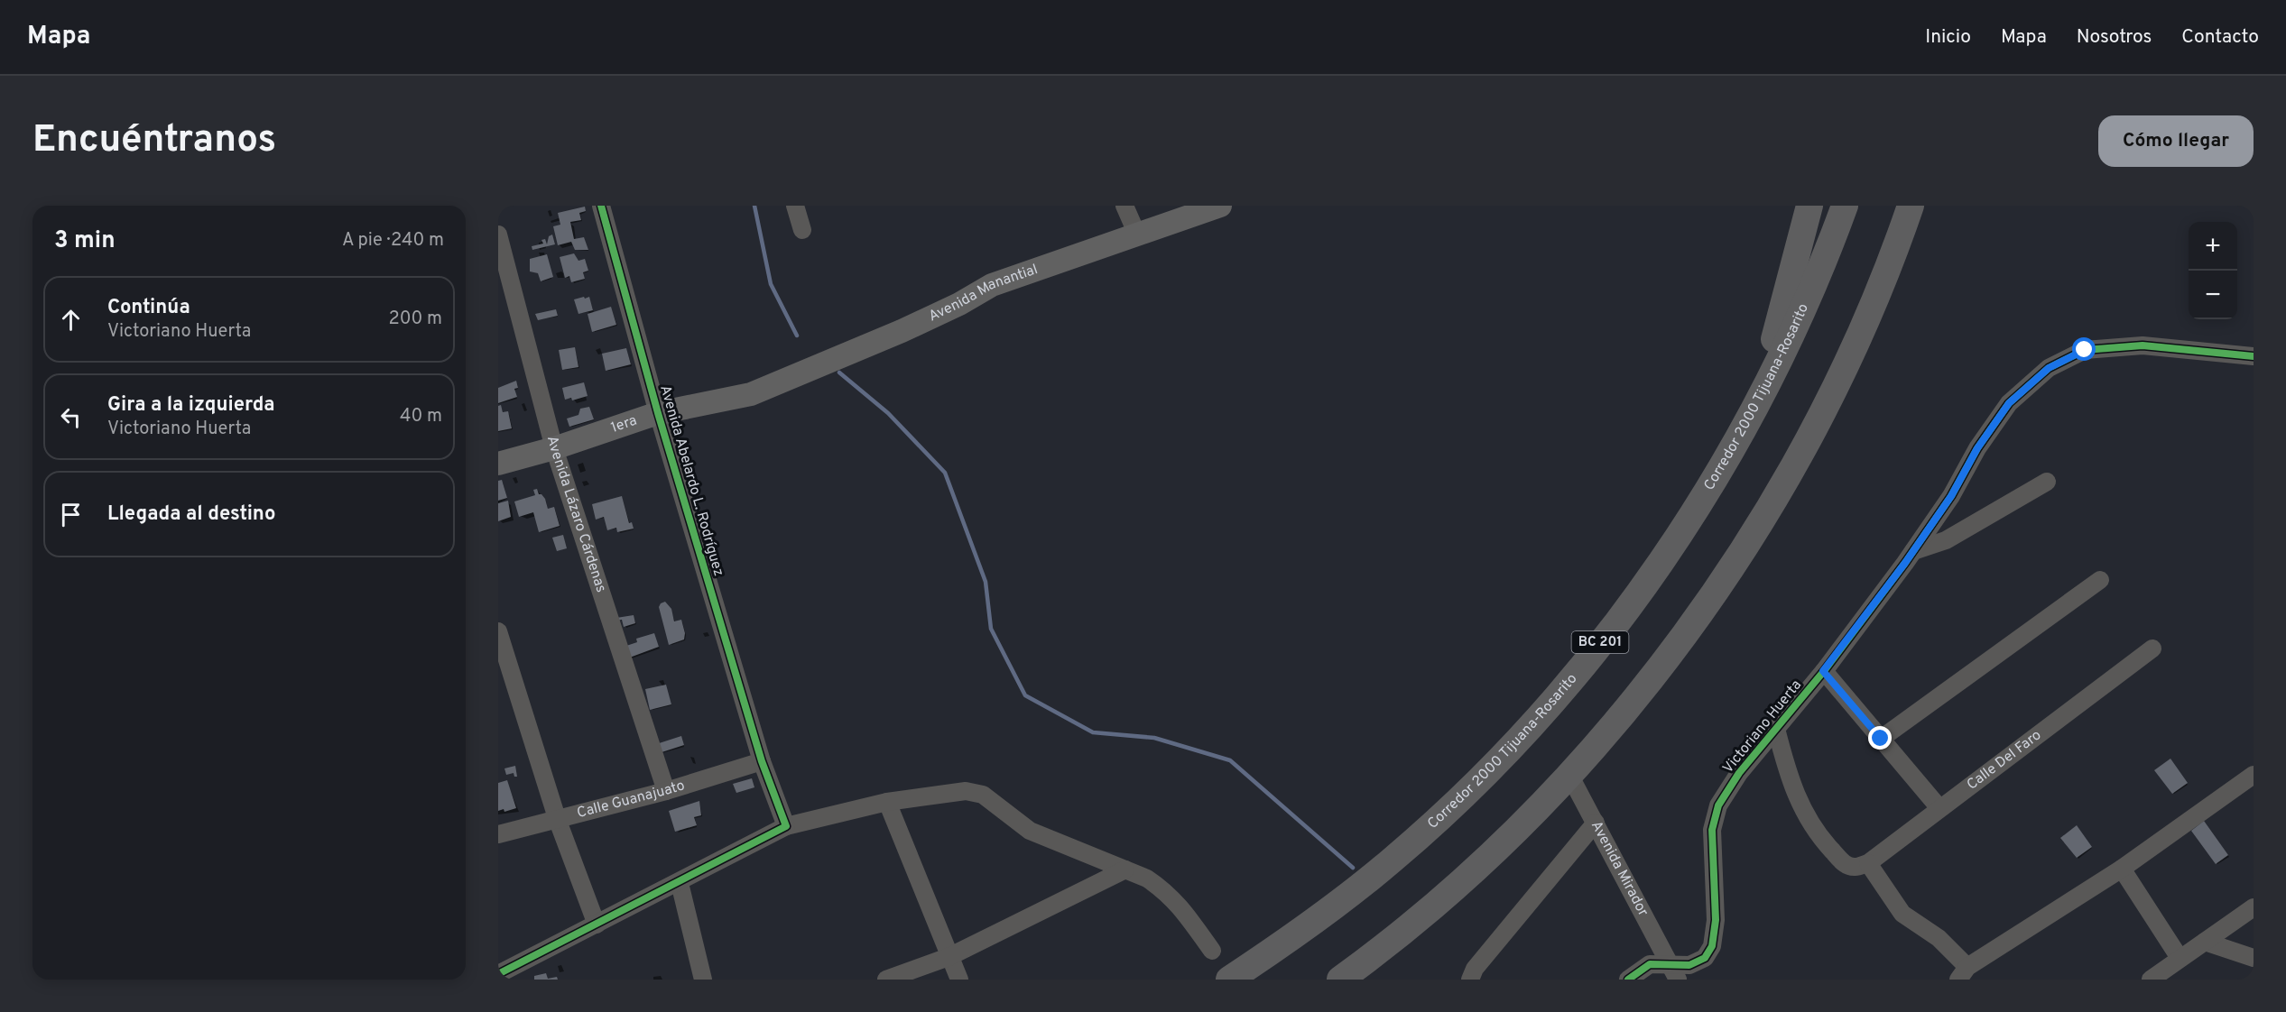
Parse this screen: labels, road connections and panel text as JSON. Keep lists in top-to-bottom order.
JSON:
{
  "streets": {
    "highway": ["Corredor 2000 Tijuana-Rosarito", "BC 201"],
    "main road": ["Avenida Manantial", "1era"],
    "street": [
      "Avenida Abelardo L. Rodríguez",
      "Avenida Lázaro Cárdenas",
      "Victoriano Huerta",
      "Calle Del Faro",
      "Calle Guanajuato",
      "Avenida Mirador"
    ]
  },
  "crossings": [
    ["Avenida Manantial", "1era"],
    ["1era", "Avenida Abelardo L. Rodríguez"],
    ["1era", "Avenida Lázaro Cárdenas"],
    ["Avenida Abelardo L. Rodríguez", "Calle Guanajuato"],
    ["Avenida Lázaro Cárdenas", "Calle Guanajuato"],
    ["Victoriano Huerta", "Avenida Mirador"]
  ],
  "page": {
    "header": "Mapa",
    "nav": [
      "Inicio",
      "Mapa",
      "Nosotros",
      "Contacto"
    ],
    "buttons": "Cómo llegar",
    "title": "Encuéntranos",
    "heading": ["3 min", "A pie · 240 m"],
    "map_buttons": ["+", "−"],
    "list": [
      ["Continúa", "Victoriano Huerta", "200 m"],
      ["Gira a la izquierda", "Victoriano Huerta", "40 m"],
      "Llegada al destino"
    ]
  }
}
